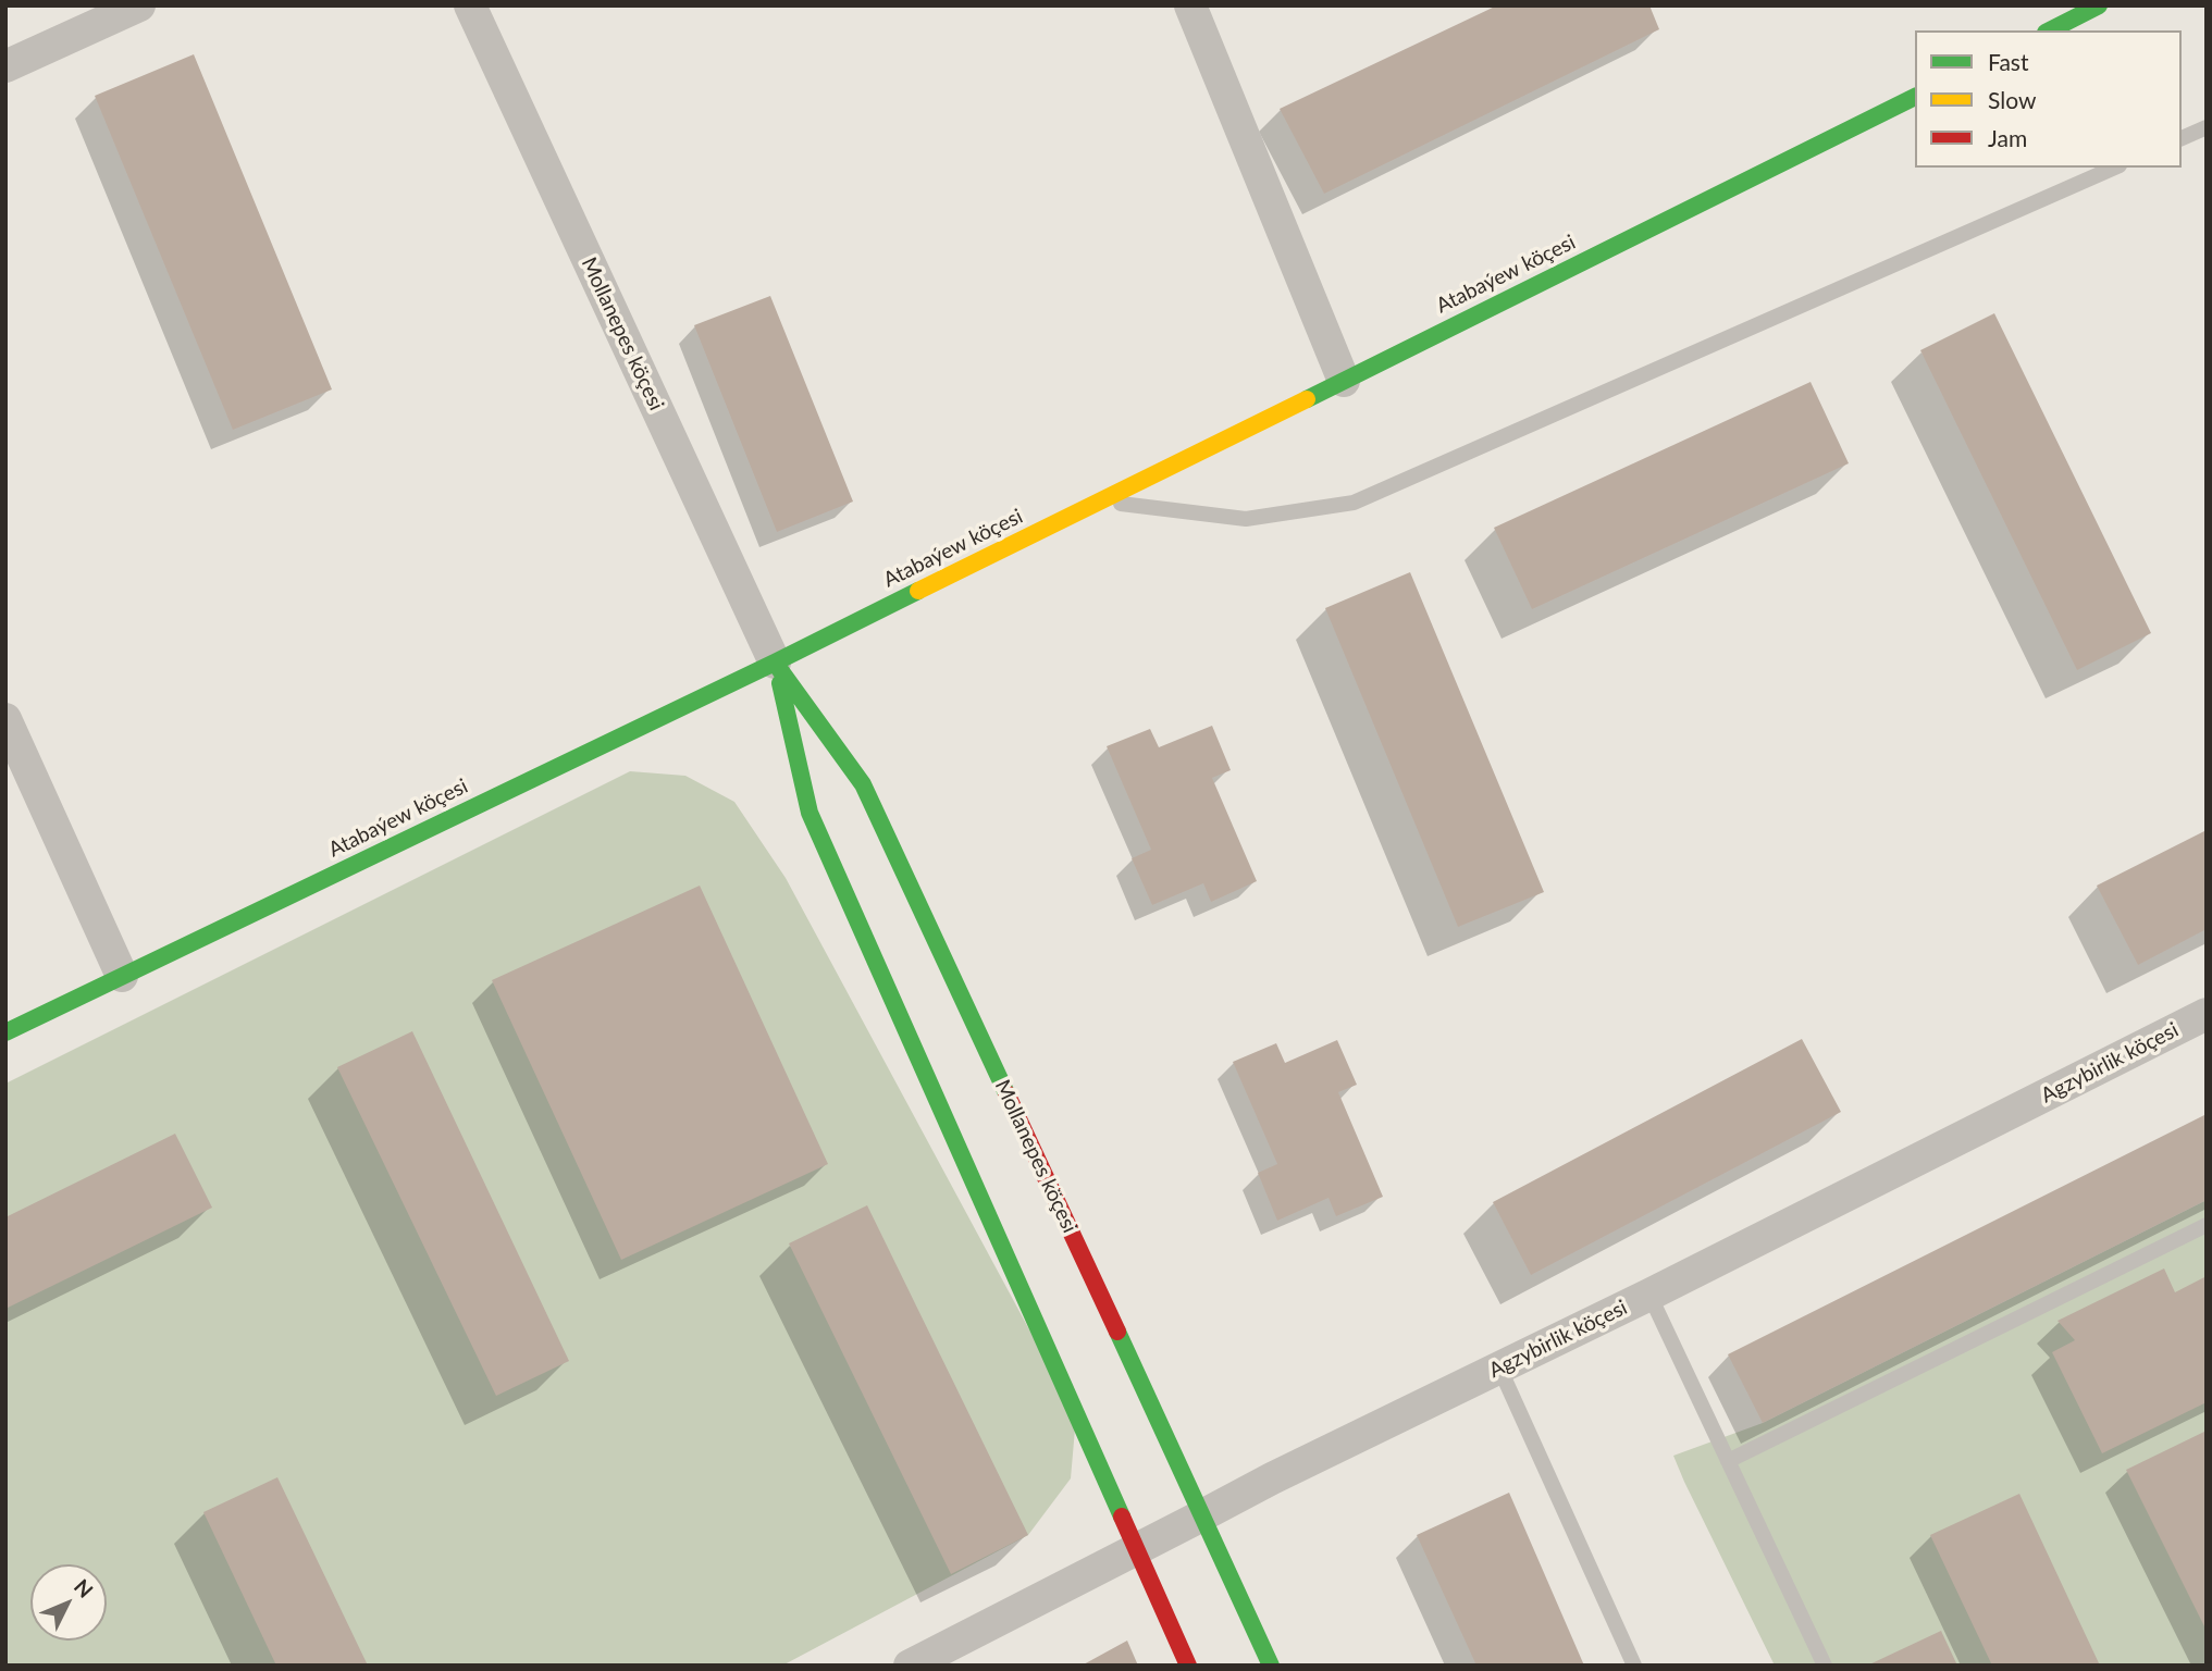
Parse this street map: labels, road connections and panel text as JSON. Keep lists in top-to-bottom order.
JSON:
{
  "streets": {
    "street": ["Atabaýew köçesi", "Mollanepes köçesi", "Agzybirlik köçesi"]
  },
  "crossings": [
    ["Atabaýew köçesi", "Mollanepes köçesi"],
    ["Mollanepes köçesi", "Agzybirlik köçesi"]
  ],
  "legend": ["Fast", "Slow", "Jam"],
  "north": "top right"
}
